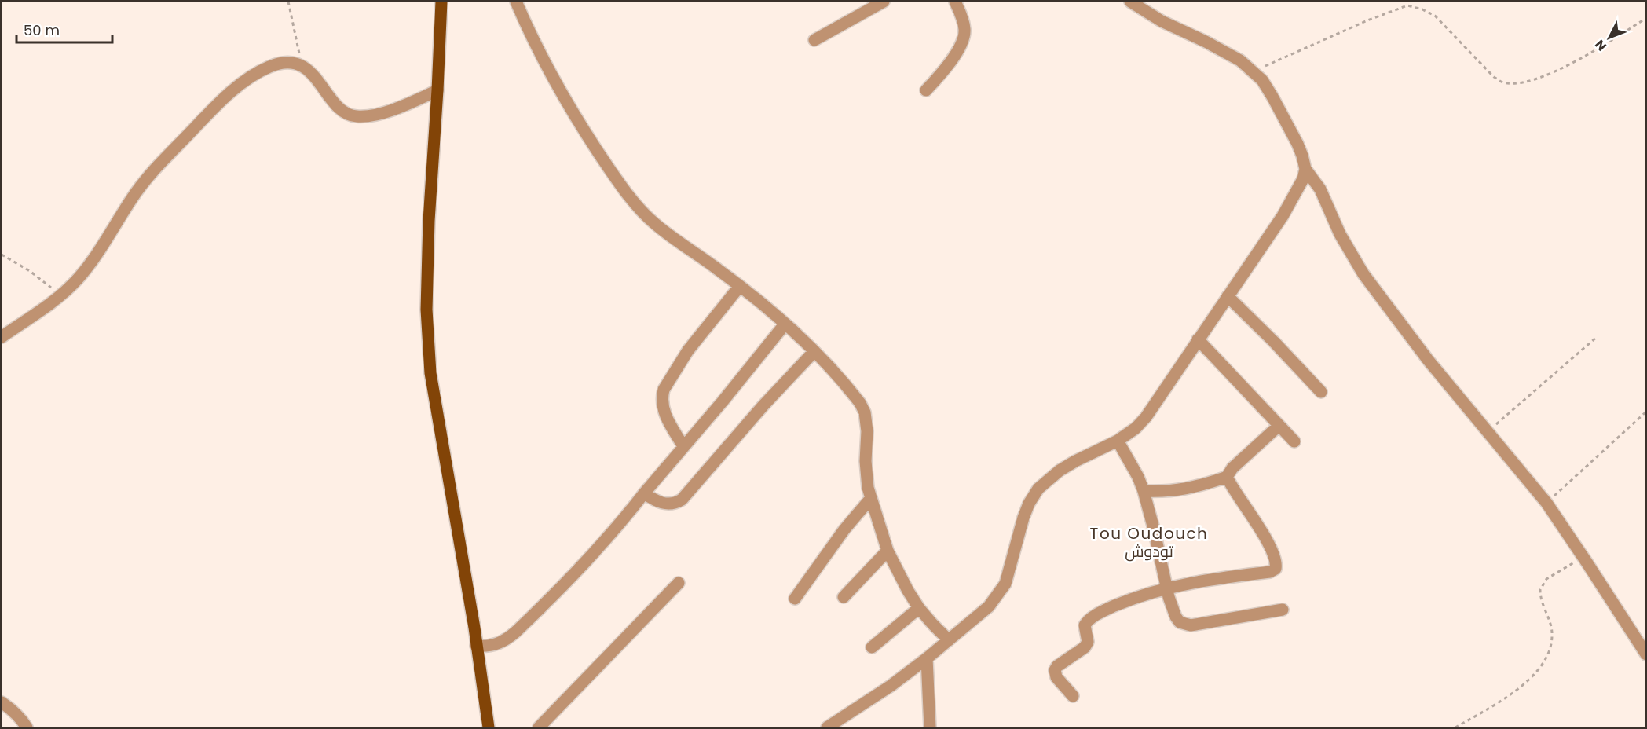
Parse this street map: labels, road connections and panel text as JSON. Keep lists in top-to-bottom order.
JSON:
{
  "districts": ["Tou Oudouch تودوش"],
  "scale_bar": "50 m",
  "north": "bottom left"
}
